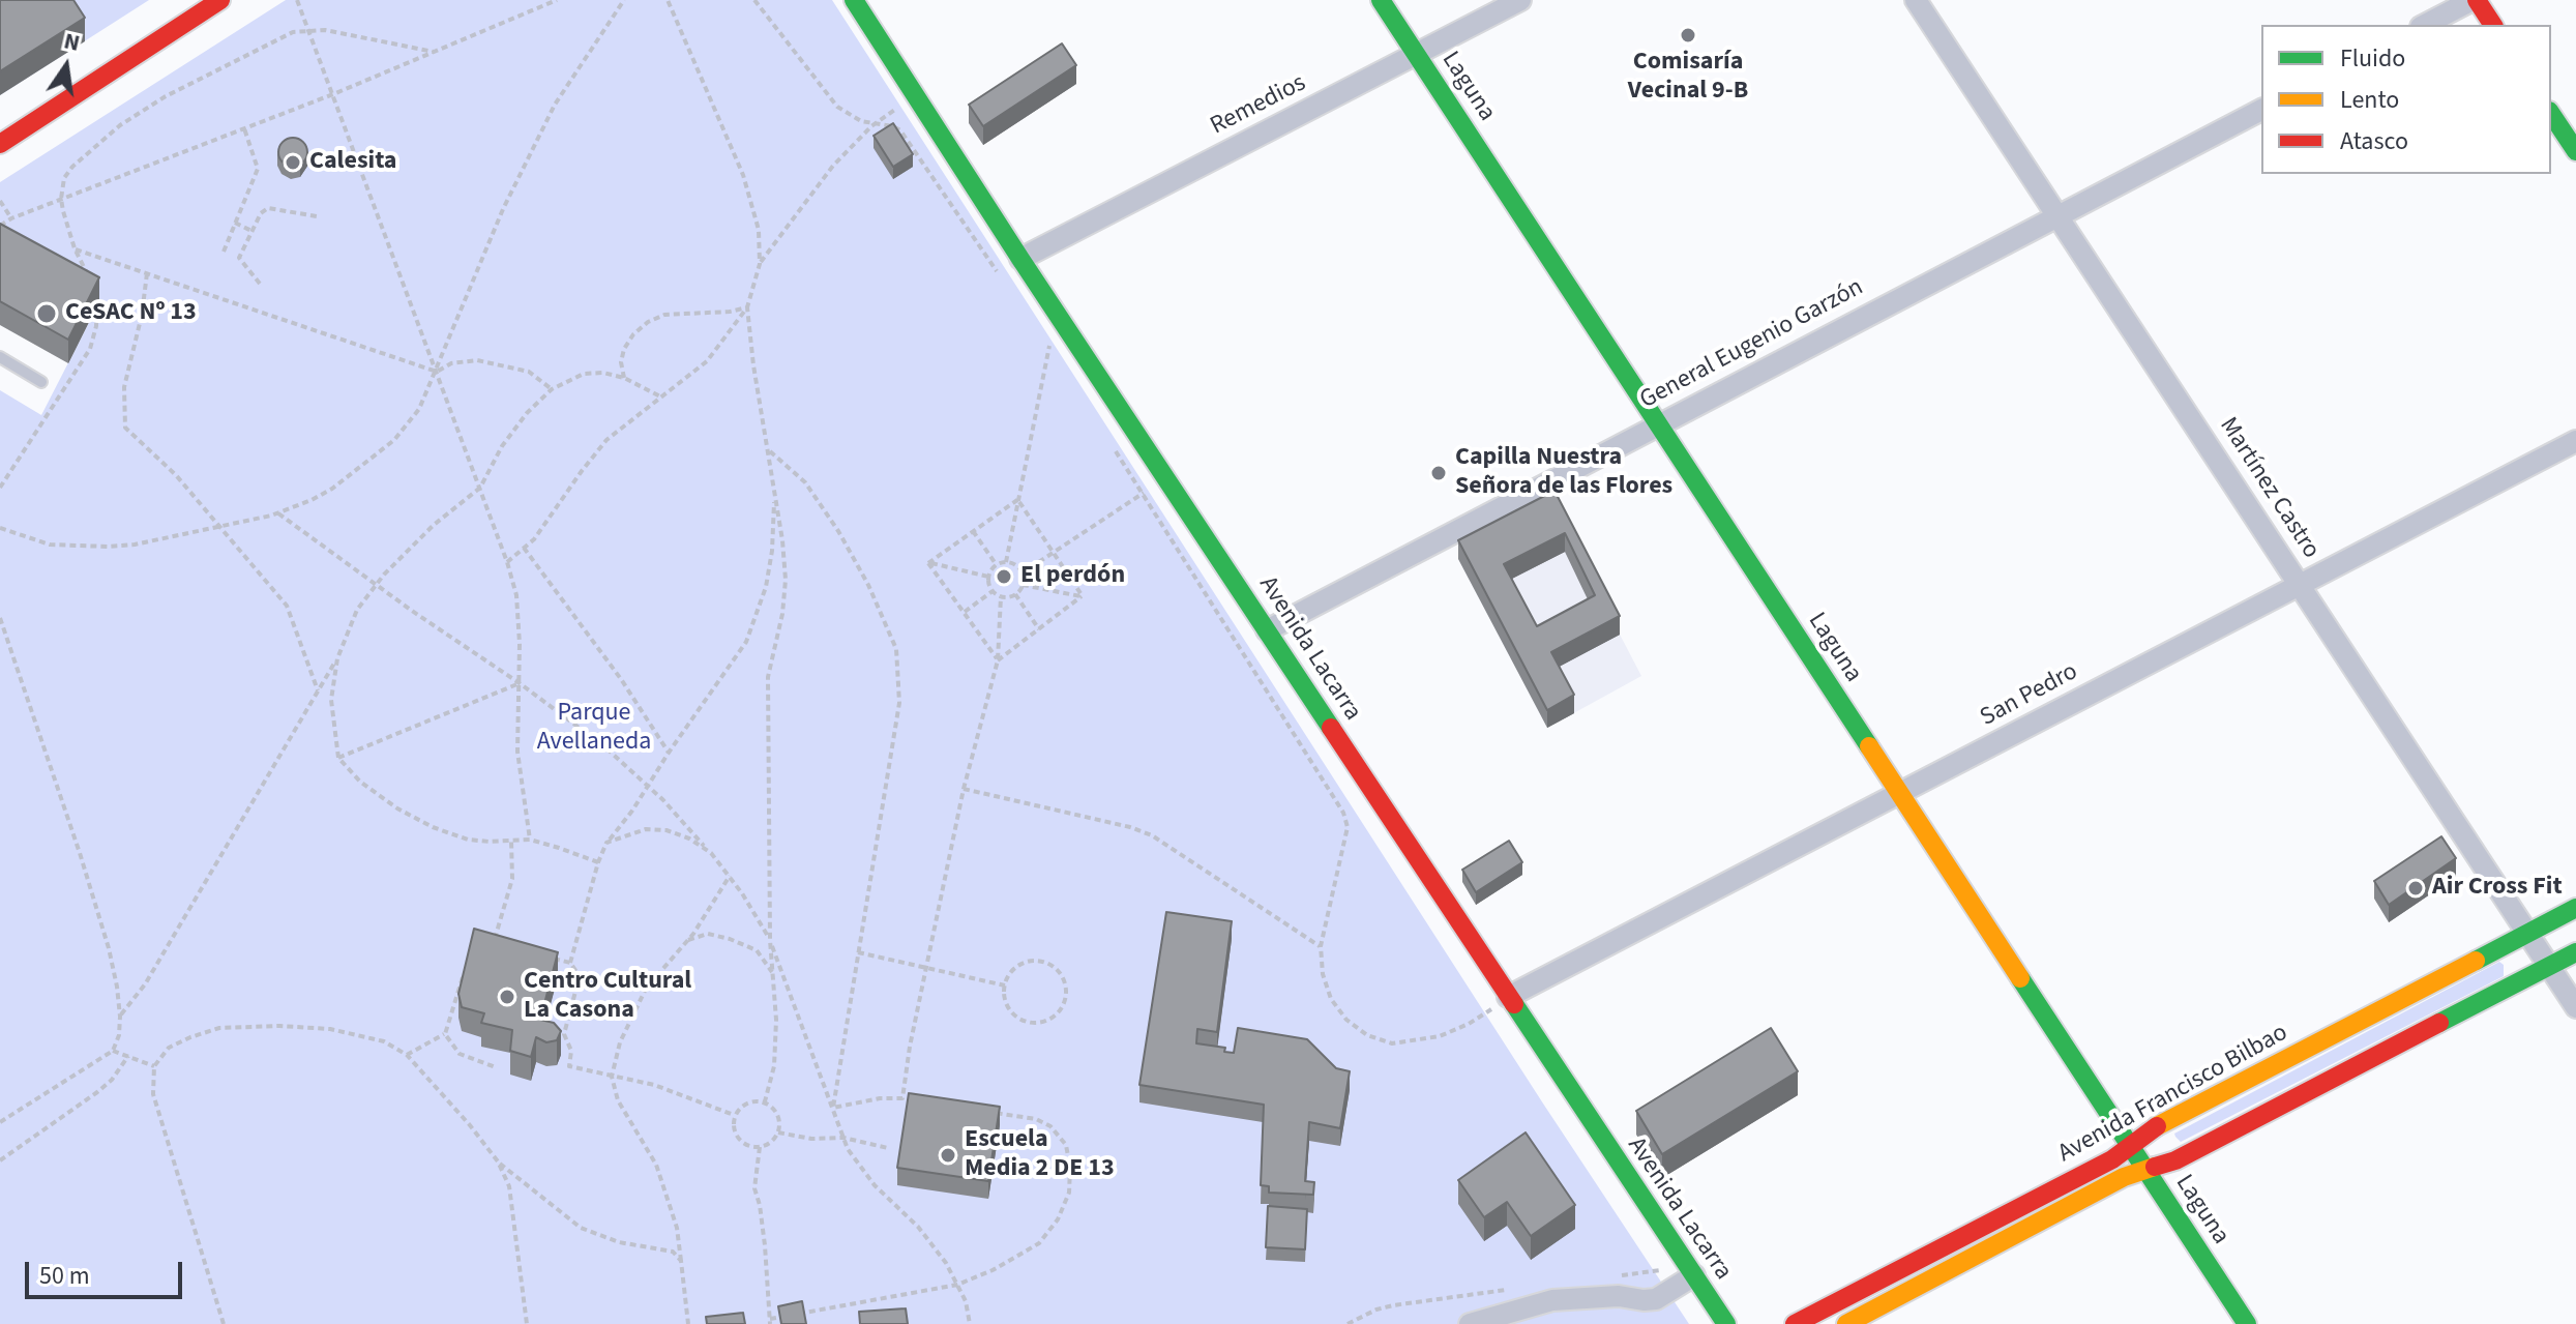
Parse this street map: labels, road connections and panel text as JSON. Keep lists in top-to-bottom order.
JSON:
{
  "streets": {
    "street": [
      "Laguna",
      "Remedios",
      "General Eugenio Garzón",
      "Martínez Castro",
      "Avenida Lacarra",
      "San Pedro",
      "Avenida Francisco Bilbao"
    ]
  },
  "crossings": [
    ["Laguna", "Remedios"],
    ["Laguna", "General Eugenio Garzón"],
    ["Laguna", "San Pedro"],
    ["Laguna", "Avenida Francisco Bilbao"],
    ["Remedios", "Avenida Lacarra"],
    ["General Eugenio Garzón", "Martínez Castro"],
    ["General Eugenio Garzón", "Avenida Lacarra"],
    ["Martínez Castro", "San Pedro"],
    ["Martínez Castro", "Avenida Francisco Bilbao"],
    ["Avenida Lacarra", "San Pedro"]
  ],
  "parks": ["Parque Avellaneda"],
  "places": [
    "Comisaría Vecinal 9-B",
    "Calesita",
    "CeSAC Nº 13",
    "Capilla Nuestra Señora de las Flores",
    "El perdón",
    "Air Cross Fit",
    "Centro Cultural La Casona",
    "Escuela Media 2 DE 13"
  ],
  "legend": ["Fluido", "Lento", "Atasco"],
  "scale_bar": "50 m",
  "north": "top"
}
